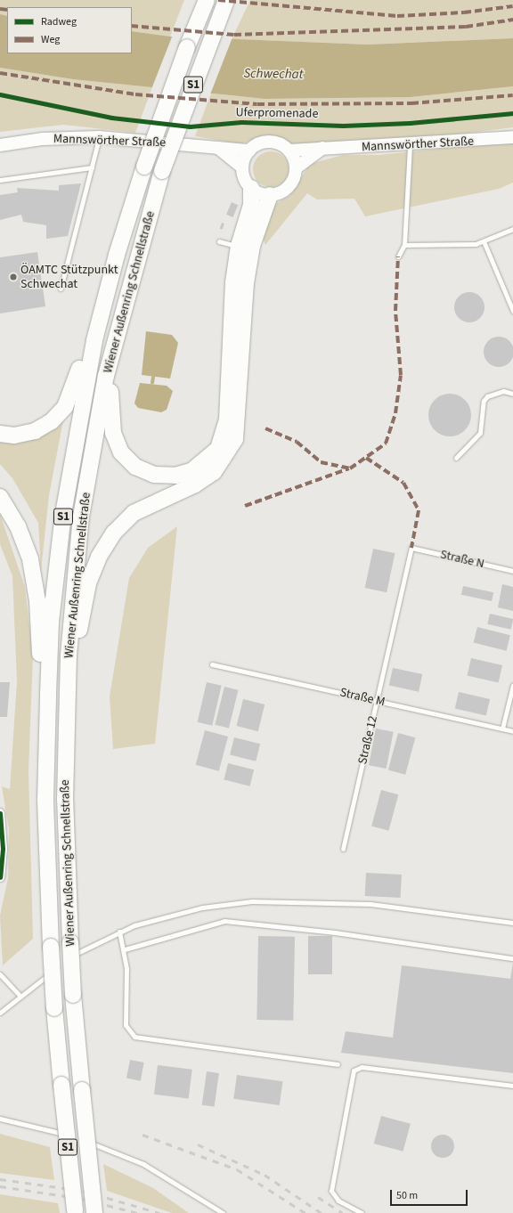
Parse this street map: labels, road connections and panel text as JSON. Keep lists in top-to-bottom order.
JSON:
{
  "streets": {
    "highway": ["S1", "Wiener Außenring Schnellstraße"],
    "main road": ["Mannswörther Straße"],
    "lane": ["Straße N", "Straße M", "Straße 12"],
    "cycle path": ["Uferpromenade"]
  },
  "crossings": [
    ["Straße N", "Straße 12"],
    ["Straße M", "Straße 12"]
  ],
  "water": ["Schwechat"],
  "places": ["ÖAMTC Stützpunkt Schwechat"],
  "legend": ["Radweg", "Weg"],
  "scale_bar": "50 m"
}
